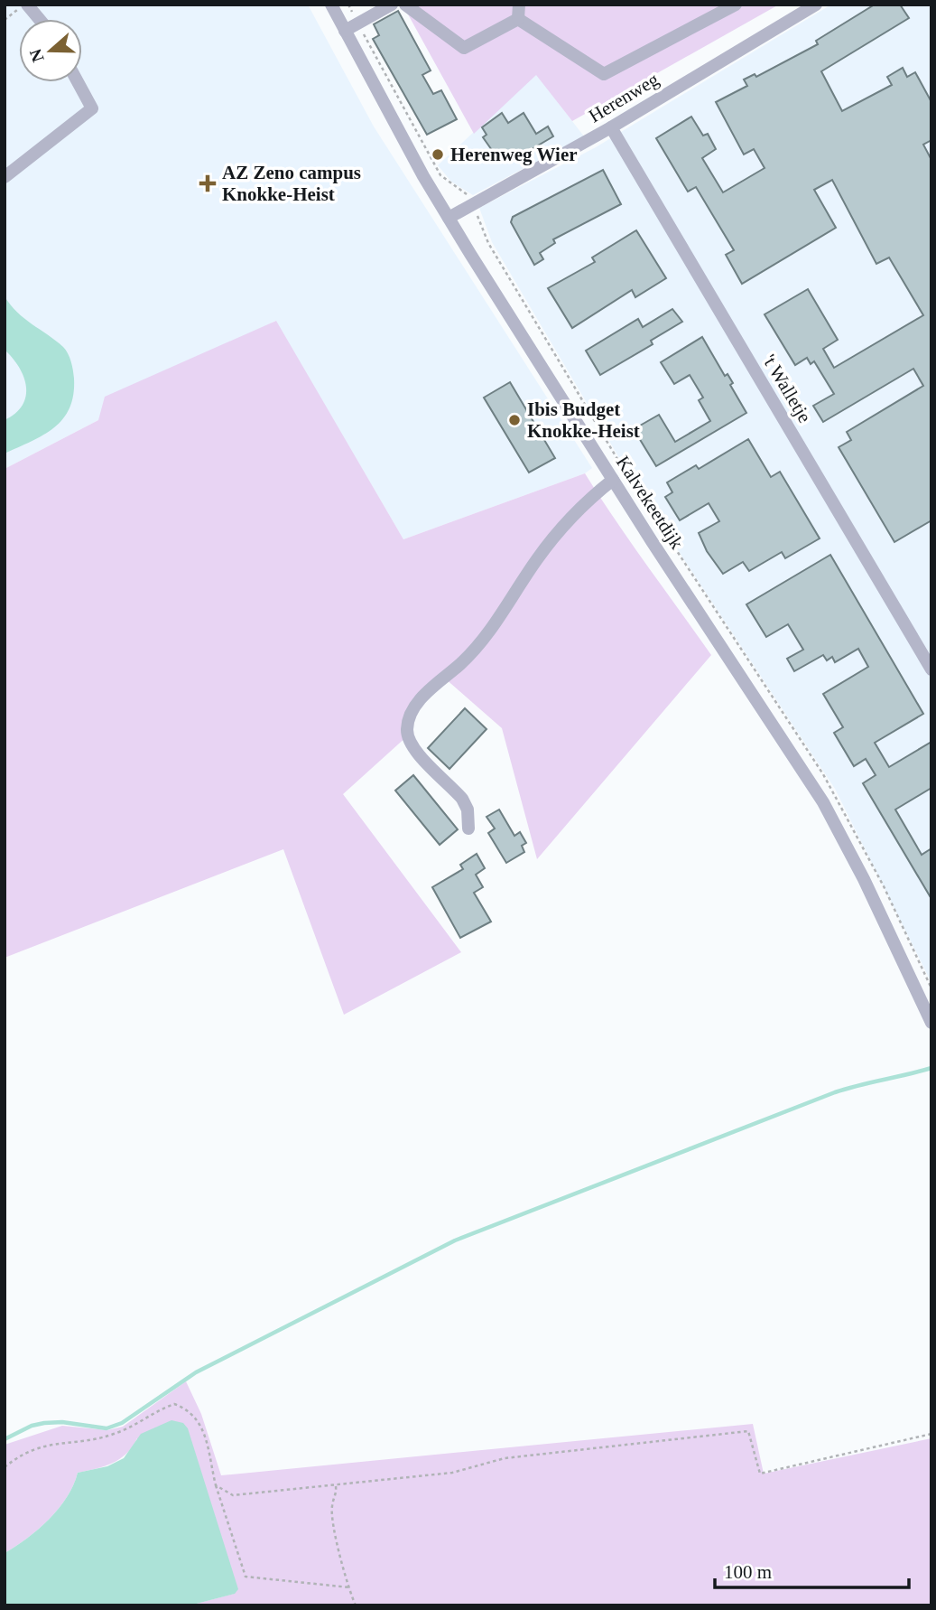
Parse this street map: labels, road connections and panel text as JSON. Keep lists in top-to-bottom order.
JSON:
{
  "streets": {
    "street": ["Herenweg", "'t Walletje", "Kalvekeetdijk"]
  },
  "crossings": [
    ["Herenweg", "'t Walletje"],
    ["Herenweg", "Kalvekeetdijk"]
  ],
  "places": {
    "other": ["Herenweg Wier", "Ibis Budget Knokke-Heist"],
    "health": ["AZ Zeno campus Knokke-Heist"]
  },
  "scale_bar": "100 m",
  "north": "left"
}
